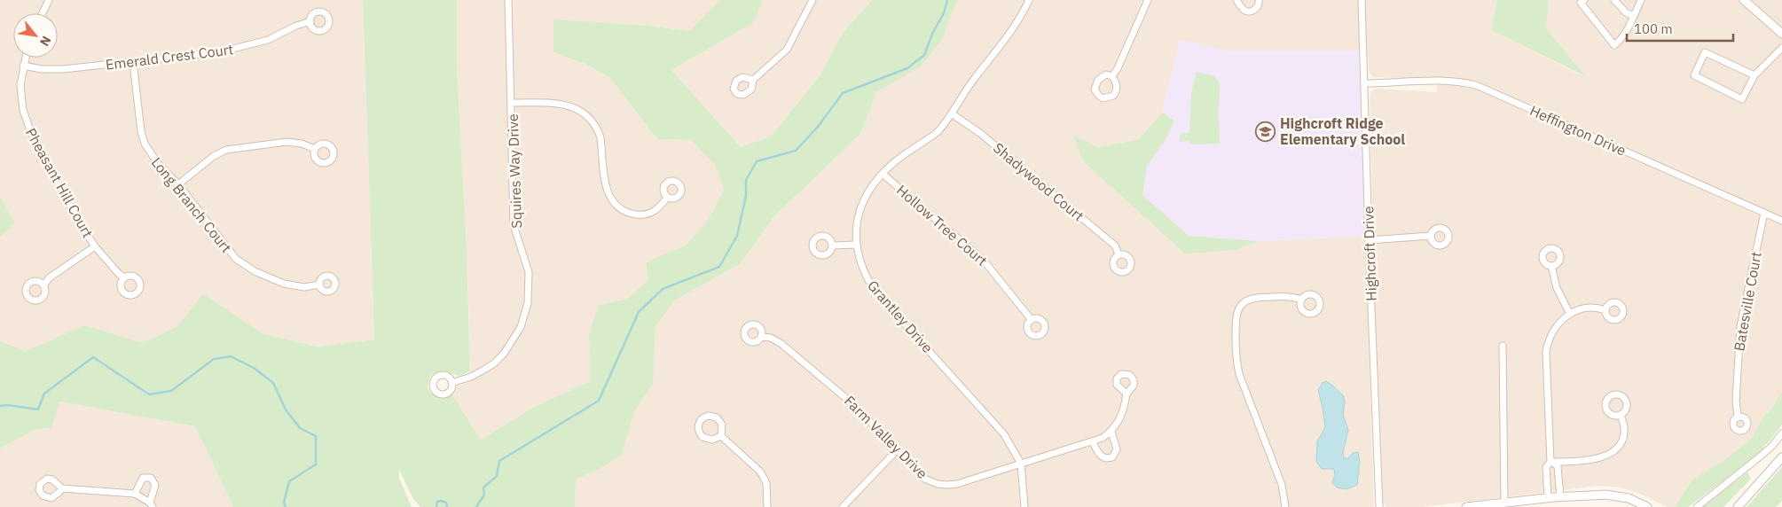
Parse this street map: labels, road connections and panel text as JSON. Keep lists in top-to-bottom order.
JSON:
{
  "streets": {
    "street": [
      "Emerald Crest Court",
      "Heffington Drive",
      "Squires Way Drive",
      "Shadywood Court",
      "Pheasant Hill Court",
      "Long Branch Court",
      "Hollow Tree Court",
      "Highcroft Drive",
      "Batesville Court",
      "Grantley Drive",
      "Farm Valley Drive"
    ]
  },
  "crossings": [
    ["Emerald Crest Court", "Pheasant Hill Court"],
    ["Emerald Crest Court", "Long Branch Court"],
    ["Heffington Drive", "Highcroft Drive"],
    ["Heffington Drive", "Batesville Court"],
    ["Shadywood Court", "Grantley Drive"],
    ["Hollow Tree Court", "Grantley Drive"],
    ["Grantley Drive", "Farm Valley Drive"]
  ],
  "places": {
    "school or university": ["Highcroft Ridge Elementary School"]
  },
  "scale_bar": "100 m",
  "north": "bottom right"
}
